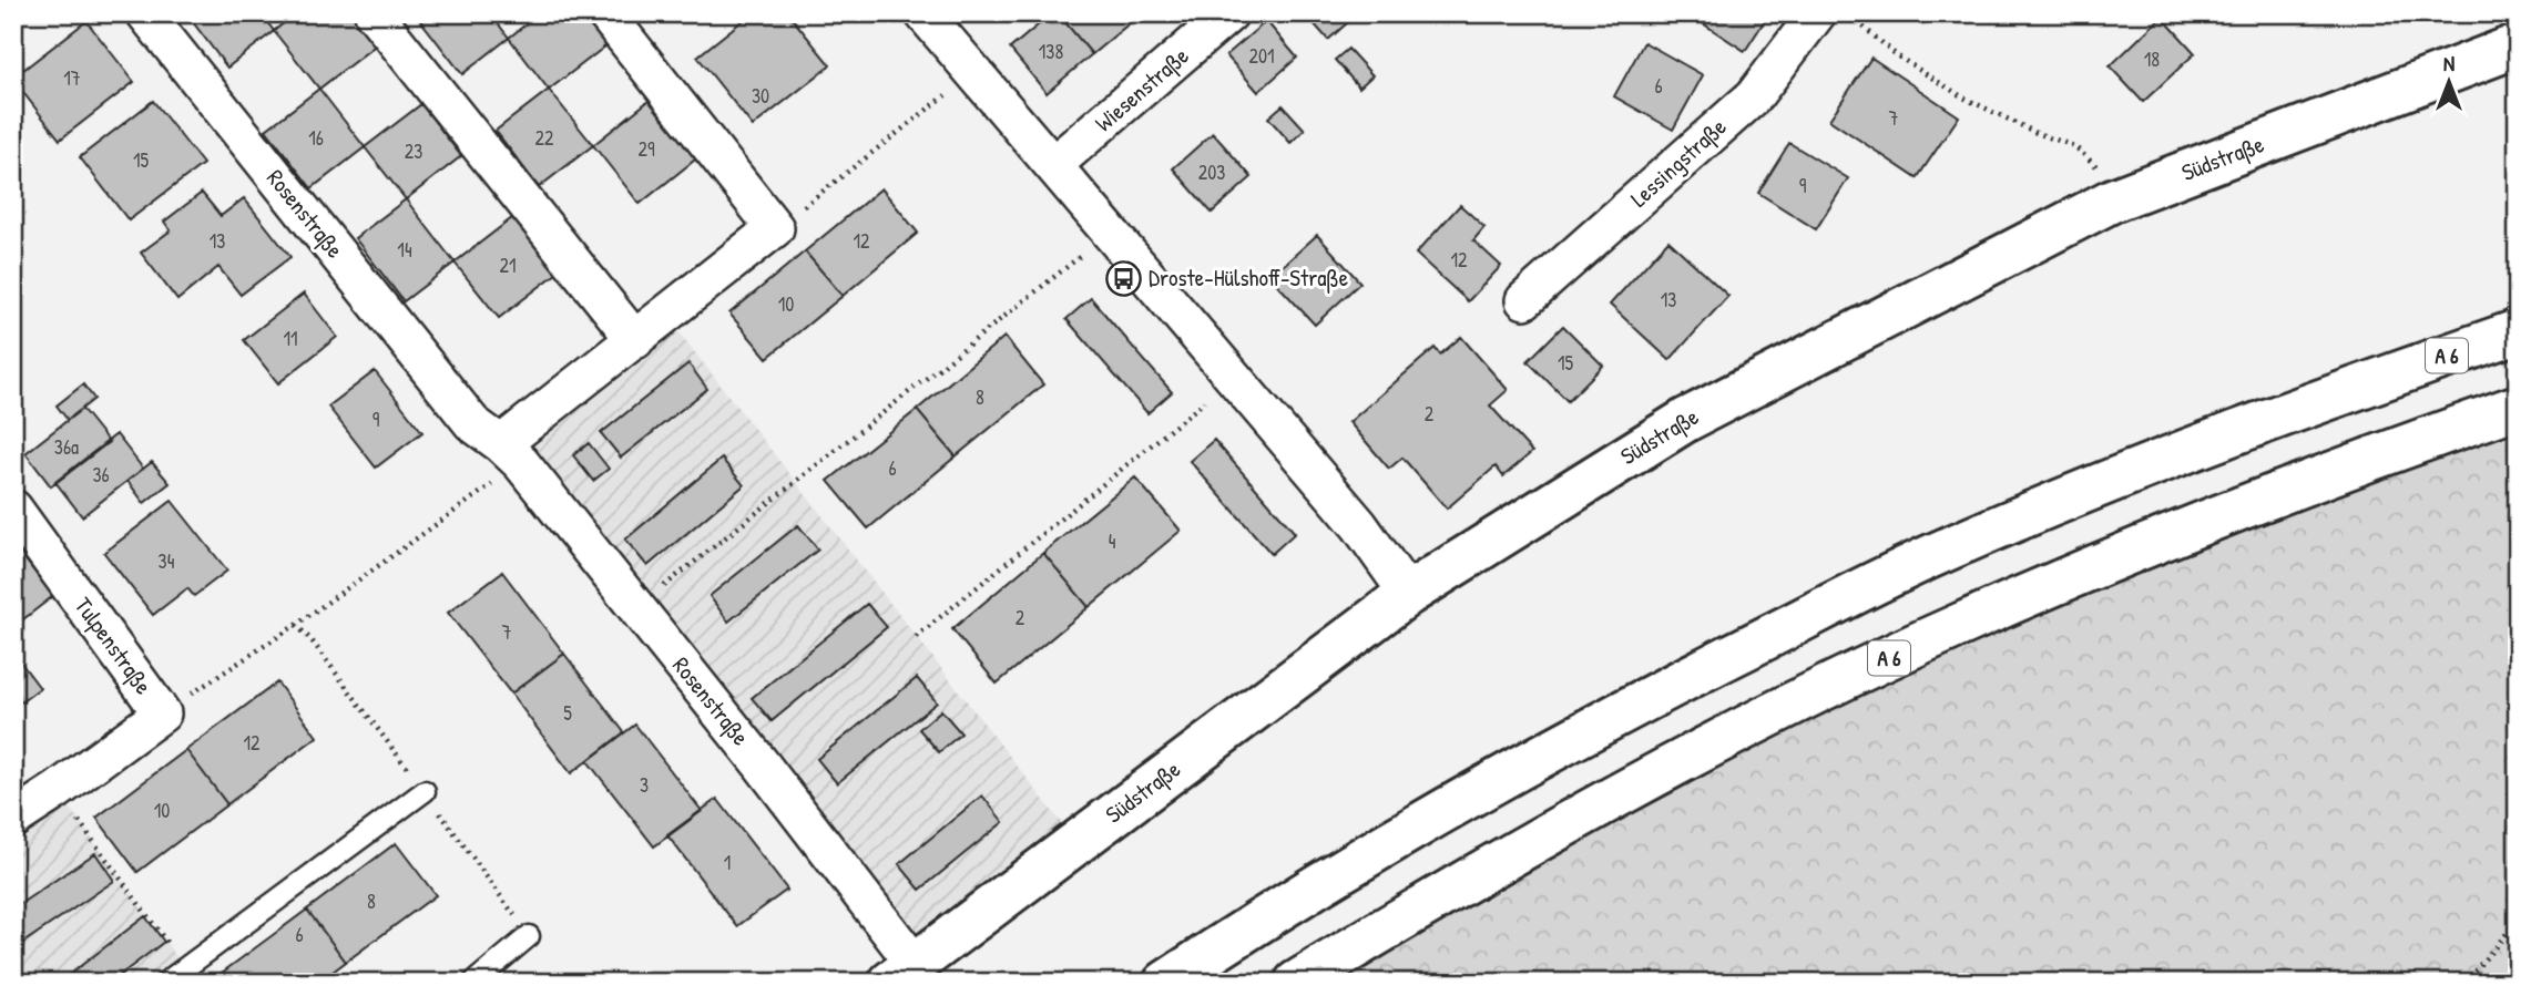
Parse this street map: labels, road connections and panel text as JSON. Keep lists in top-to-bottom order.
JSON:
{
  "streets": {
    "main road": ["Südstraße", "A 6"],
    "street": [
      "Wiesenstraße",
      "Lessingstraße",
      "Rosenstraße",
      "Tulpenstraße"
    ]
  },
  "crossings": [
    ["Südstraße", "Rosenstraße"]
  ],
  "places": {
    "bus stop": ["Droste-Hülshoff-Straße"]
  },
  "house_numbers": [
    "138",
    "201",
    "18",
    "17",
    "6",
    "30",
    "7",
    "16",
    "22",
    "29",
    "23",
    "15",
    "203",
    "9",
    "13",
    "12",
    "14",
    "12",
    "21",
    "13",
    "10",
    "11",
    "15",
    "8",
    "2",
    "9",
    "36a",
    "6",
    "36",
    "4",
    "34",
    "2",
    "7",
    "5",
    "12",
    "3",
    "10",
    "1",
    "8",
    "6"
  ],
  "north": "top"
}
